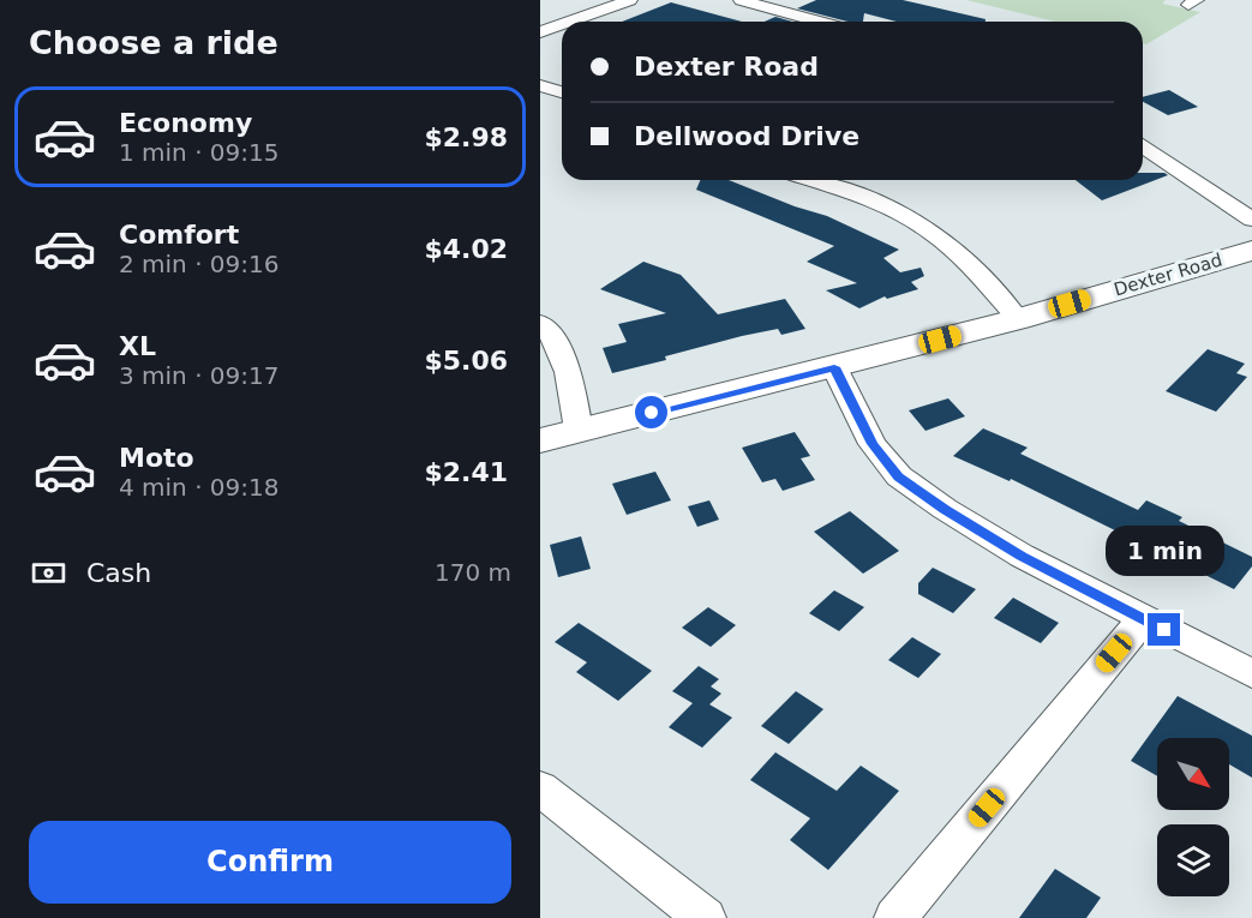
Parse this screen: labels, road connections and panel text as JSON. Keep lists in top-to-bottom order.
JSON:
{
  "streets": {
    "main road": ["Dexter Road"]
  },
  "north": "bottom right",
  "page": {
    "heading": "Choose a ride",
    "banner": ["Dexter Road", "Dellwood Drive"],
    "list": [
      {
        "name": "Economy",
        "note": "1 min · 09:15",
        "value": "$2.98"
      },
      {
        "name": "Comfort",
        "note": "2 min · 09:16",
        "value": "$4.02"
      },
      {
        "name": "XL",
        "note": "3 min · 09:17",
        "value": "$5.06"
      },
      {
        "name": "Moto",
        "note": "4 min · 09:18",
        "value": "$2.41"
      }
    ],
    "bubble": "1 min",
    "pay": ["Cash", "170 m"],
    "buttons": "Confirm"
  }
}
